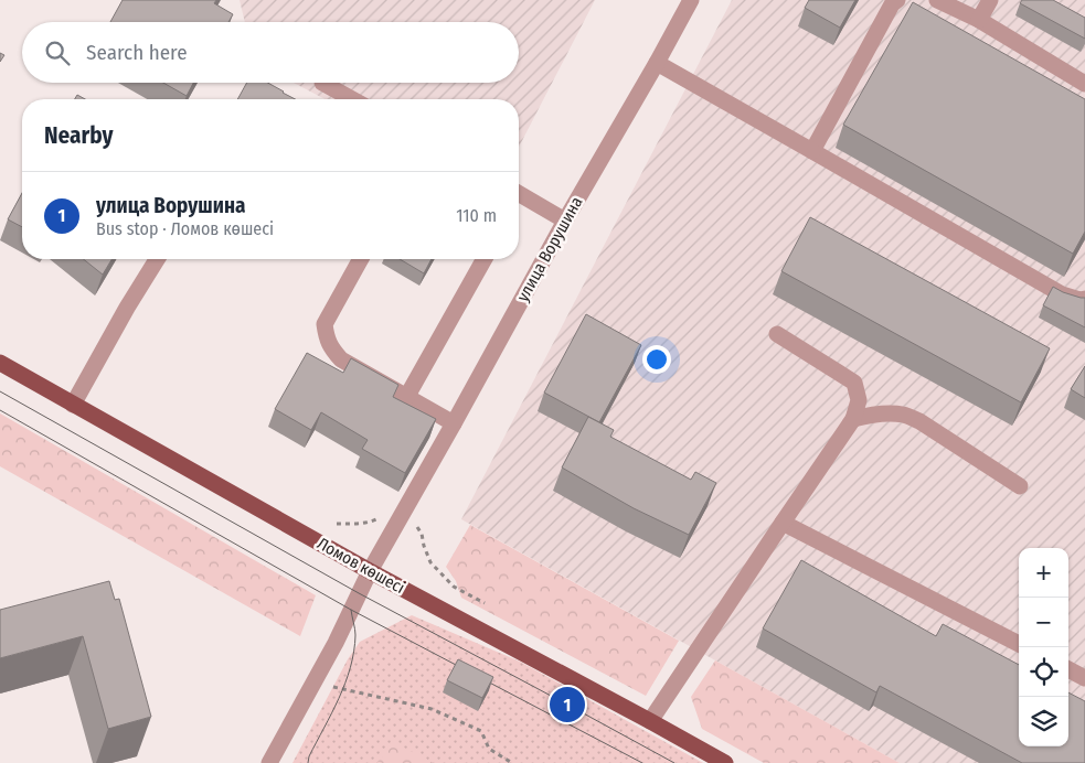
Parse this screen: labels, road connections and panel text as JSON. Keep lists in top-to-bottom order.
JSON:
{
  "streets": {
    "main road": ["Ломов көшесі"],
    "street": ["улица Ворушина"]
  },
  "crossings": [
    ["улица Ворушина", "Ломов көшесі"]
  ],
  "page": {
    "search": "Search here",
    "heading": "Nearby",
    "list": [
      {
        "mark": "1",
        "name": "улица Ворушина",
        "note": "Bus stop · Ломов көшесі",
        "value": "110 m"
      }
    ],
    "map_buttons": ["+", "−"],
    "pins": "1"
  }
}
